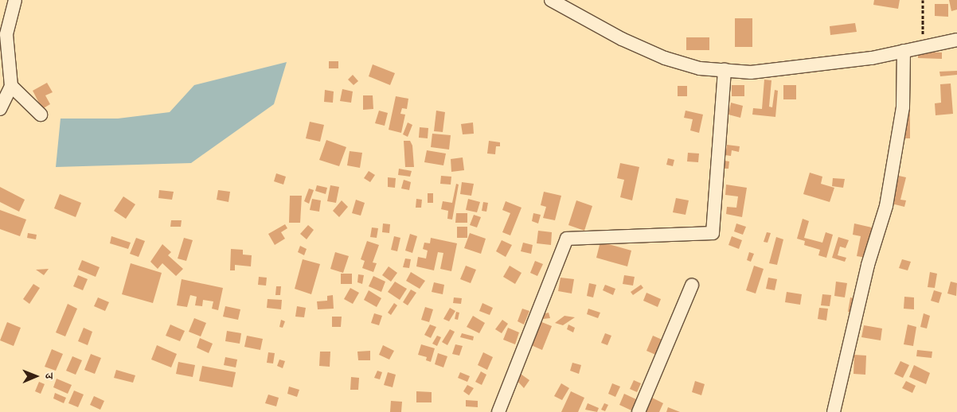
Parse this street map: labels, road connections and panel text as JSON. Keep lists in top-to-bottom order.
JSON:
{
  "north": "right"
}
